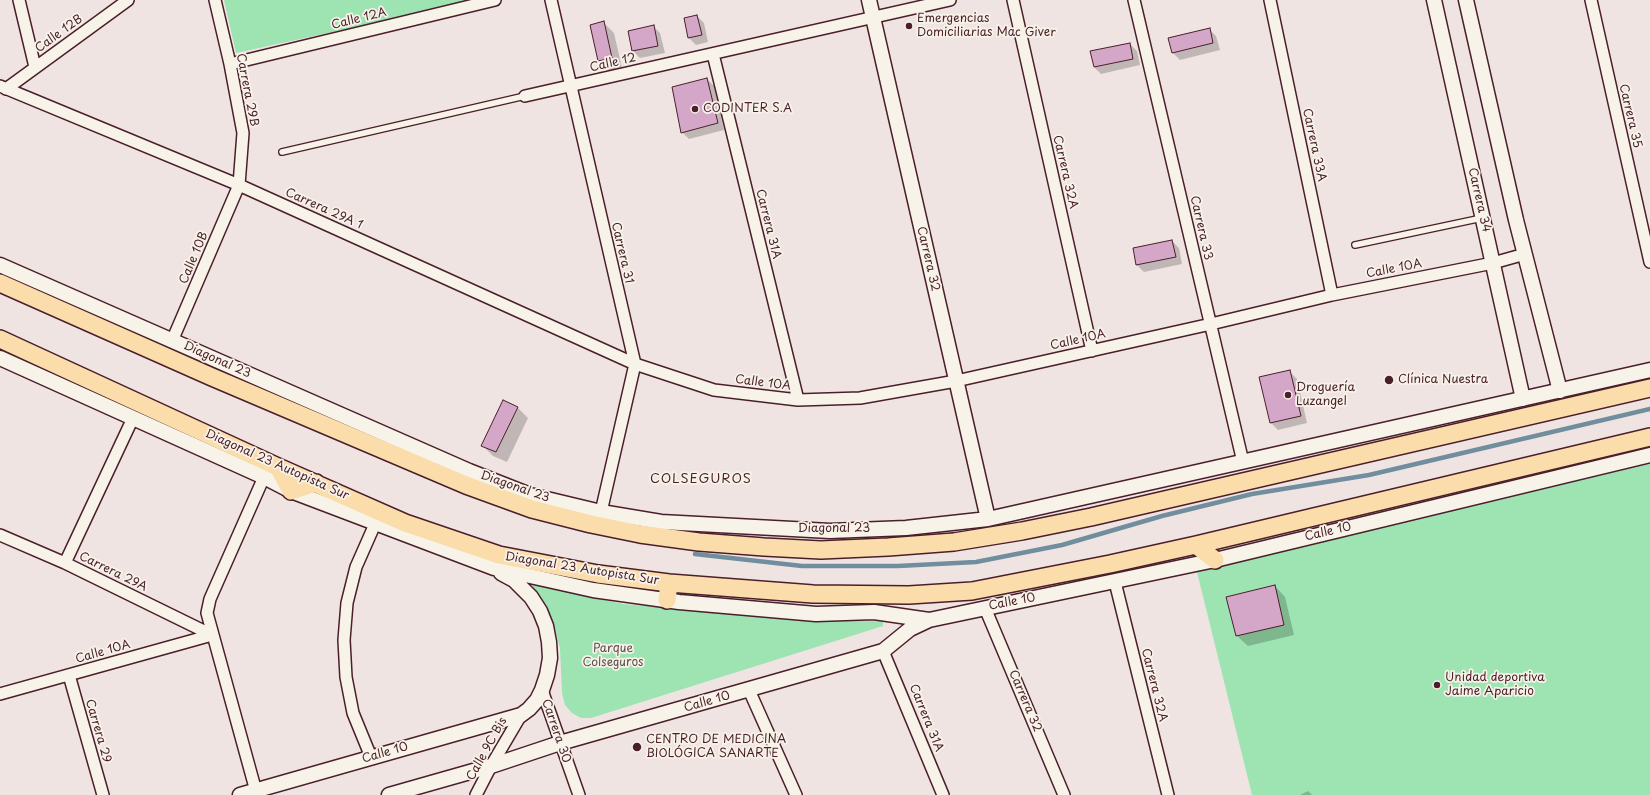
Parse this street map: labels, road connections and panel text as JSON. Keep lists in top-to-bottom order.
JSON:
{
  "streets": {
    "main road": ["Diagonal 23 Autopista Sur", "Calle 10"],
    "street": [
      "Calle 12A",
      "Calle 12B",
      "Calle 12",
      "Carrera 29B",
      "Carrera 35",
      "Carrera 33A",
      "Carrera 32A",
      "Carrera 34",
      "Carrera 29A 1",
      "Carrera 31A",
      "Carrera 33",
      "Carrera 31",
      "Calle 10B",
      "Carrera 32",
      "Calle 10A",
      "Diagonal 23",
      "Carrera 29A",
      "Carrera 29",
      "Carrera 30",
      "Calle 9C Bis"
    ]
  },
  "crossings": [
    ["Calle 12A", "Carrera 29B"],
    ["Calle 12B", "Carrera 29A 1"],
    ["Calle 12", "Carrera 31A"],
    ["Calle 12", "Carrera 31"],
    ["Calle 12", "Carrera 32"],
    ["Carrera 29B", "Carrera 29A 1"],
    ["Carrera 29B", "Calle 10B"],
    ["Carrera 33A", "Calle 10A"],
    ["Carrera 32A", "Calle 10A"],
    ["Carrera 32A", "Calle 10"],
    ["Carrera 34", "Calle 10A"],
    ["Carrera 29A 1", "Carrera 31"],
    ["Carrera 29A 1", "Calle 10B"],
    ["Carrera 29A 1", "Calle 10A"],
    ["Carrera 31A", "Calle 10A"],
    ["Carrera 31A", "Calle 10"],
    ["Carrera 33", "Calle 10A"],
    ["Carrera 33", "Diagonal 23"],
    ["Carrera 31", "Calle 10A"],
    ["Carrera 31", "Diagonal 23"],
    ["Calle 10B", "Diagonal 23"],
    ["Carrera 32", "Calle 10A"],
    ["Carrera 32", "Diagonal 23"],
    ["Carrera 32", "Calle 10"],
    ["Calle 10A", "Carrera 29A"],
    ["Calle 10A", "Carrera 29"],
    ["Diagonal 23 Autopista Sur", "Calle 10"],
    ["Calle 10", "Carrera 30"],
    ["Calle 10", "Calle 9C Bis"]
  ],
  "districts": ["COLSEGUROS"],
  "parks": ["Parque Colseguros"],
  "places": [
    "Emergencias Domiciliarias Mac Giver",
    "CODINTER S.A",
    "Clínica Nuestra",
    "Droguería Luzangel",
    "Unidad deportiva Jaime Aparicio",
    "CENTRO DE MEDICINA BIOLÓGICA SANARTE"
  ]
}
